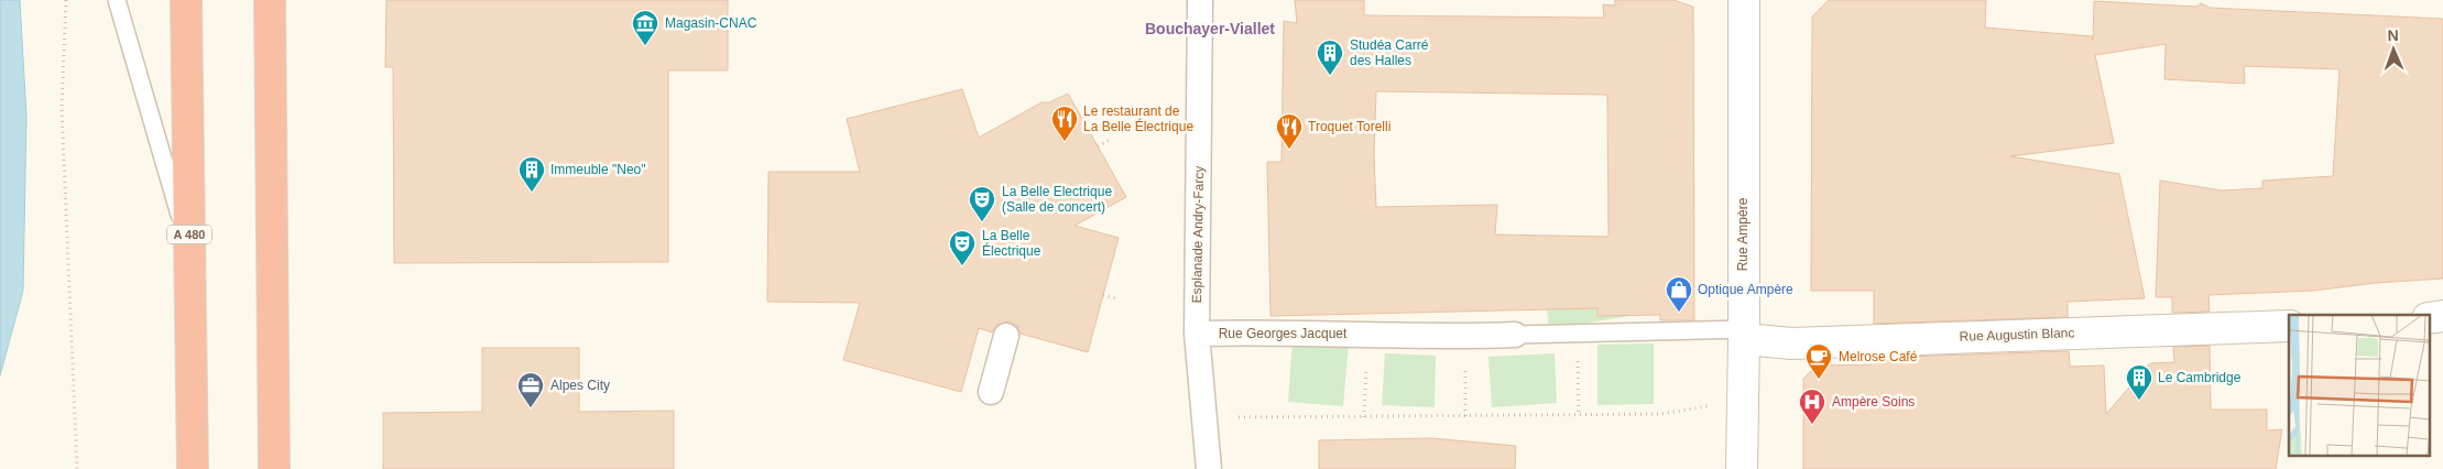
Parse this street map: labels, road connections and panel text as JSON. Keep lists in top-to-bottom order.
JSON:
{
  "streets": {
    "highway": ["A 480"],
    "street": [
      "Esplanade Andry-Farcy",
      "Rue Ampère",
      "Rue Georges Jacquet",
      "Rue Augustin Blanc"
    ]
  },
  "crossings": [
    ["Esplanade Andry-Farcy", "Rue Georges Jacquet"],
    ["Rue Ampère", "Rue Georges Jacquet"],
    ["Rue Ampère", "Rue Augustin Blanc"],
    ["Rue Georges Jacquet", "Rue Augustin Blanc"]
  ],
  "districts": ["Bouchayer-Viallet"],
  "places": {
    "museum": ["Magasin-CNAC"],
    "building": ["Studéa Carré des Halles", "Immeuble \"Neo\"", "Le Cambridge"],
    "restaurant": ["Le restaurant de La Belle Électrique", "Troquet Torelli"],
    "theatre": ["La Belle Electrique (Salle de concert)", "La Belle Électrique"],
    "shop": ["Optique Ampère"],
    "cafe": ["Melrose Café"],
    "office": ["Alpes City"],
    "hospital": ["Ampère Soins"]
  },
  "north": "top"
}
